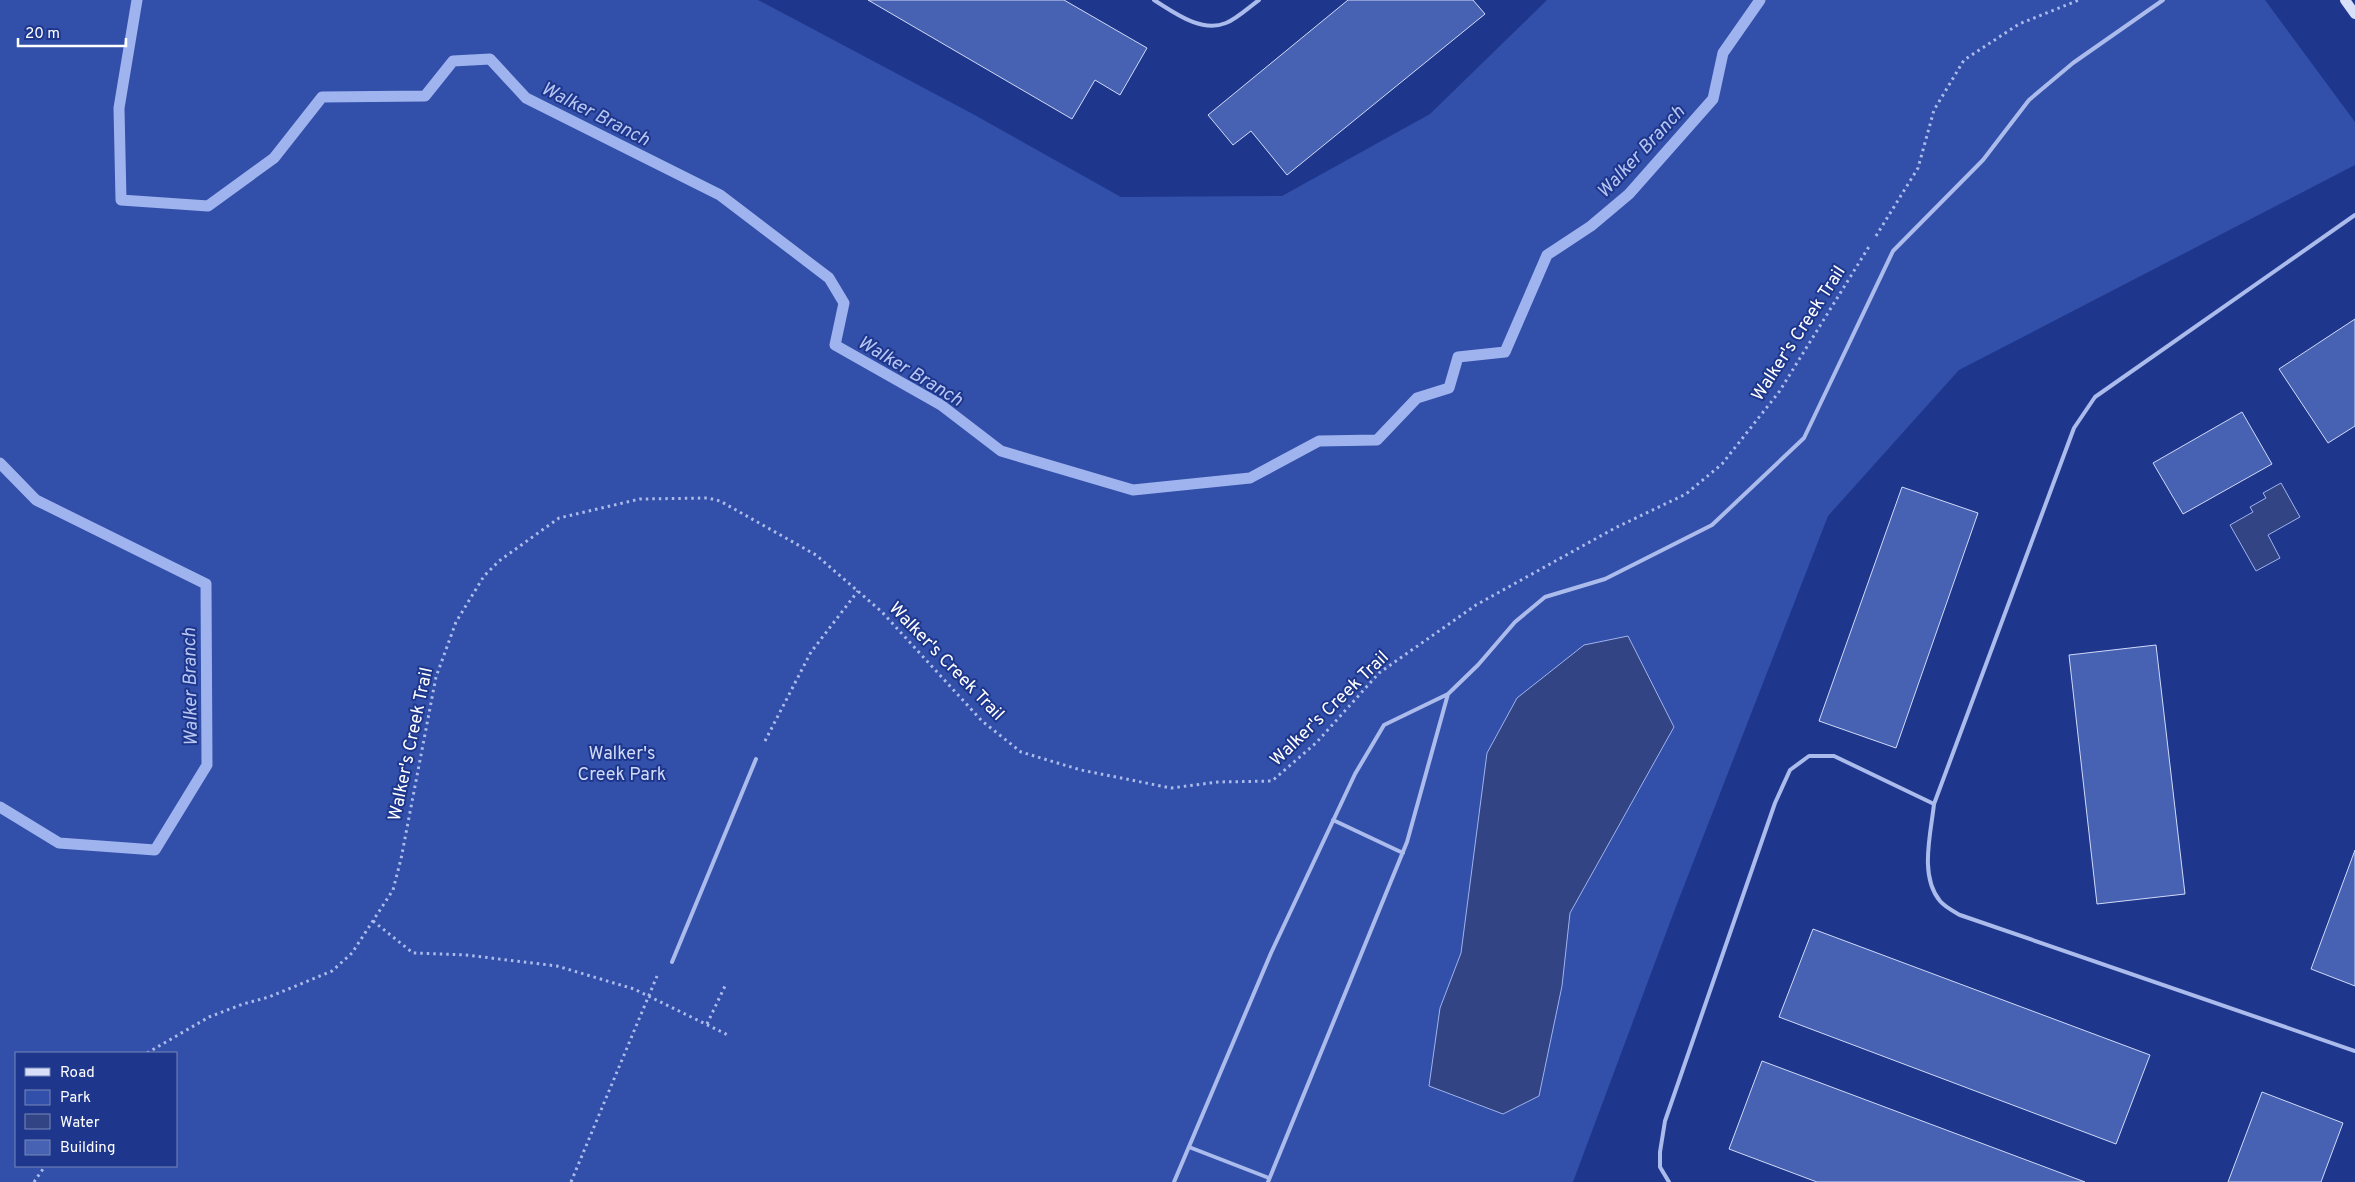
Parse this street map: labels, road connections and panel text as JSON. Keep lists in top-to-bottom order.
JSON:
{
  "streets": {
    "path": ["Walker's Creek Trail"]
  },
  "water": ["Walker Branch"],
  "parks": ["Walker's Creek Park"],
  "legend": [
    "Road",
    "Park",
    "Water",
    "Building"
  ],
  "scale_bar": "20 m"
}
